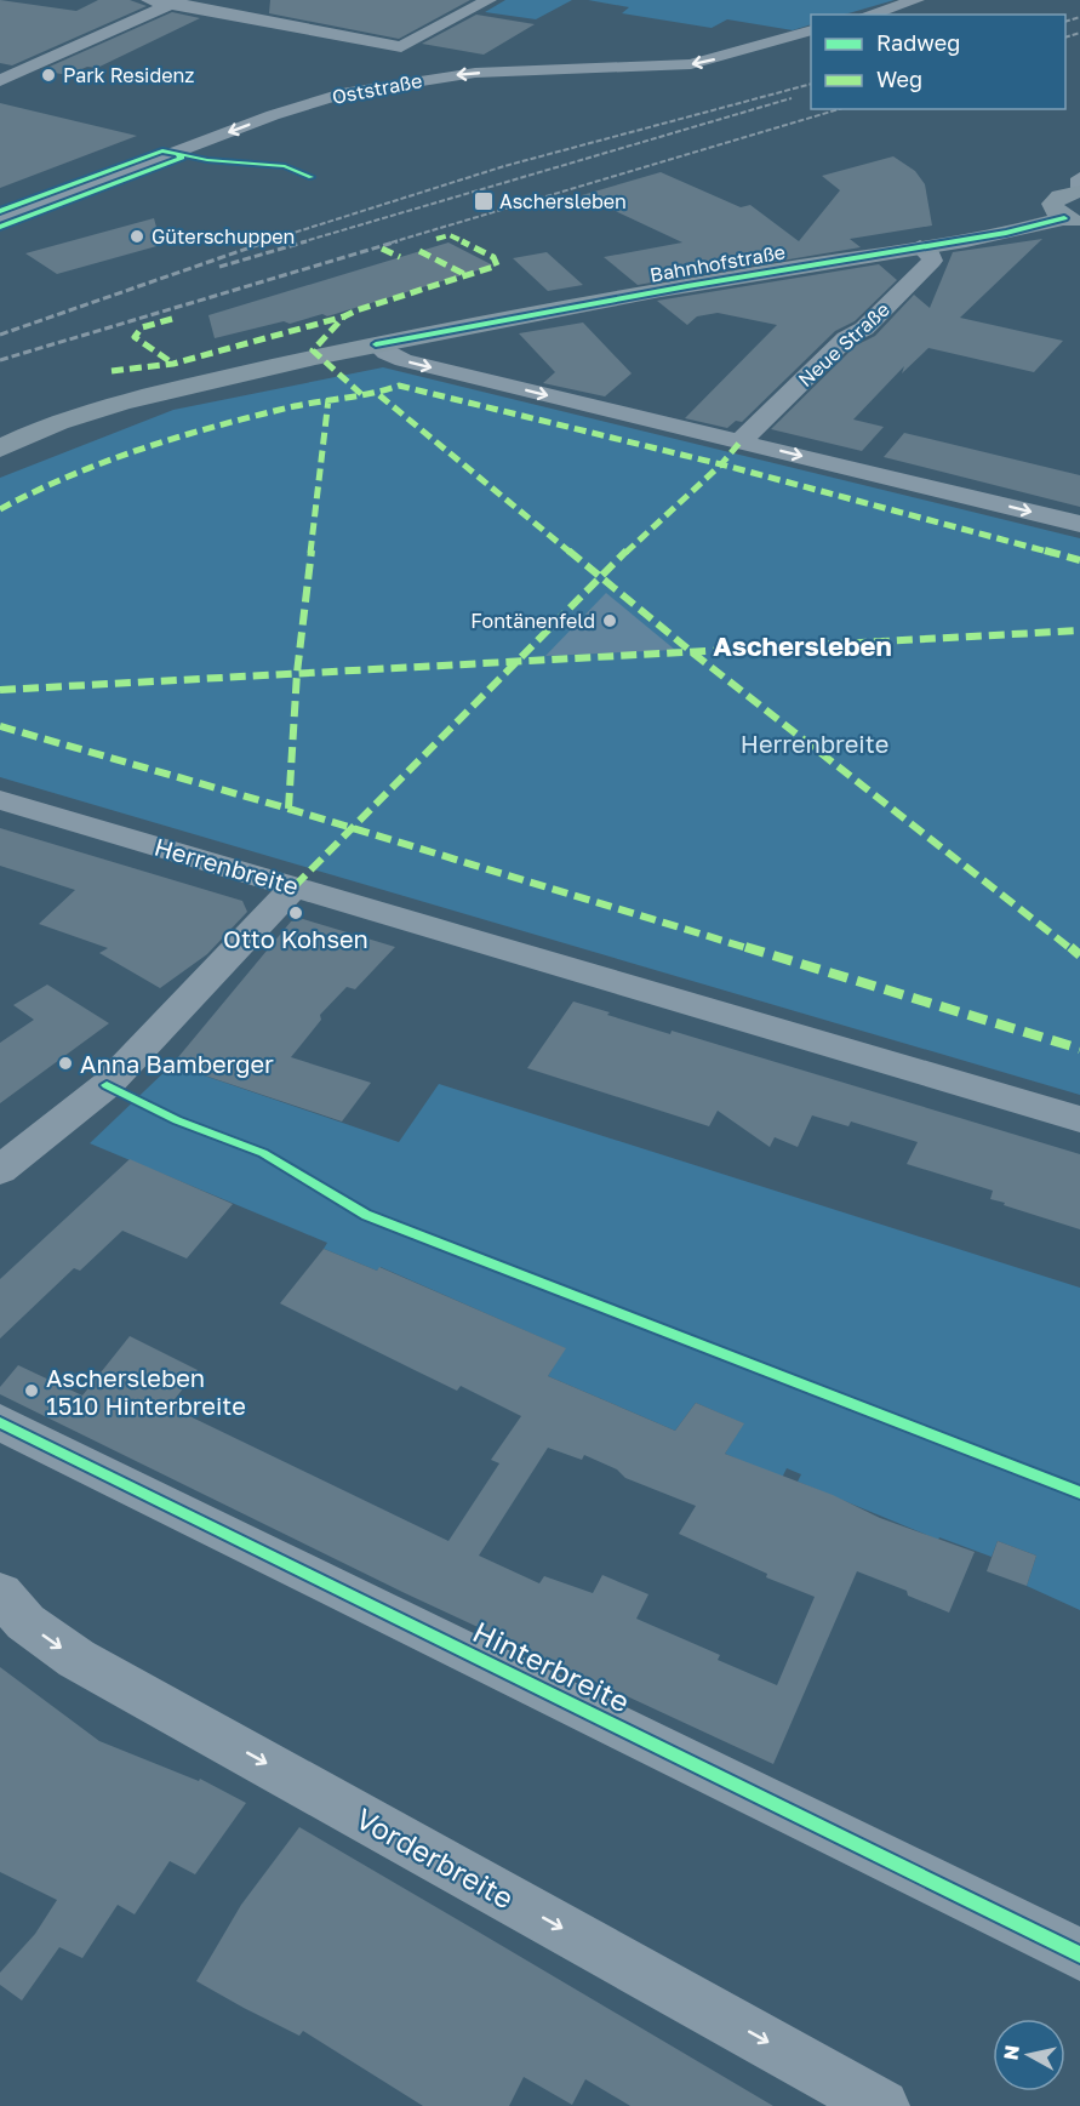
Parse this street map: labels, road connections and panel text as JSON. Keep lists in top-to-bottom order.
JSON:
{
  "streets": {
    "main road": ["Bahnhofstraße"],
    "street": [
      "Oststraße",
      "Neue Straße",
      "Herrenbreite",
      "Hinterbreite",
      "Vorderbreite"
    ]
  },
  "crossings": [
    ["Bahnhofstraße", "Neue Straße"]
  ],
  "one_way": ["Vorderbreite"],
  "districts": ["Aschersleben"],
  "parks": ["Herrenbreite"],
  "places": {
    "other": [
      "Park Residenz",
      "Güterschuppen",
      "Fontänenfeld",
      "Otto Kohsen",
      "Anna Bamberger",
      "Aschersleben 1510 Hinterbreite"
    ],
    "transit": ["Aschersleben"]
  },
  "legend": ["Radweg", "Weg"],
  "north": "left"
}
